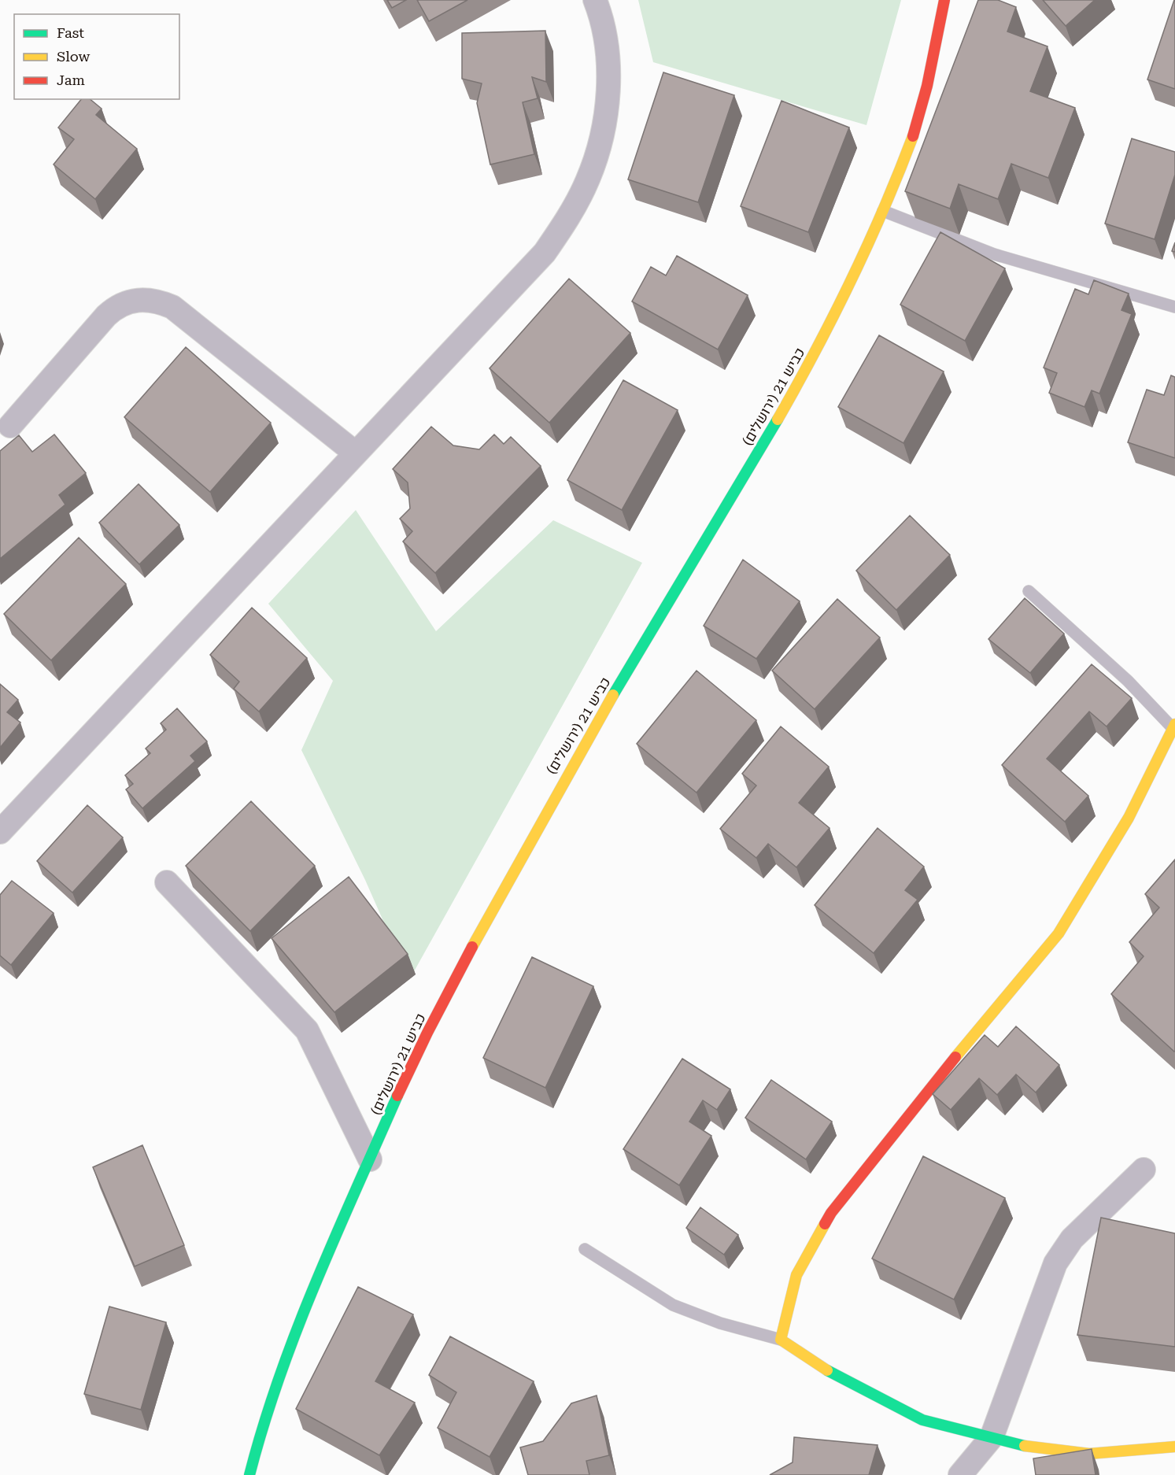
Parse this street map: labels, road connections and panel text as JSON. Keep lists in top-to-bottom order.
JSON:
{
  "streets": {
    "main road": ["כביש 21 (ירושלים)"]
  },
  "legend": ["Fast", "Slow", "Jam"]
}
